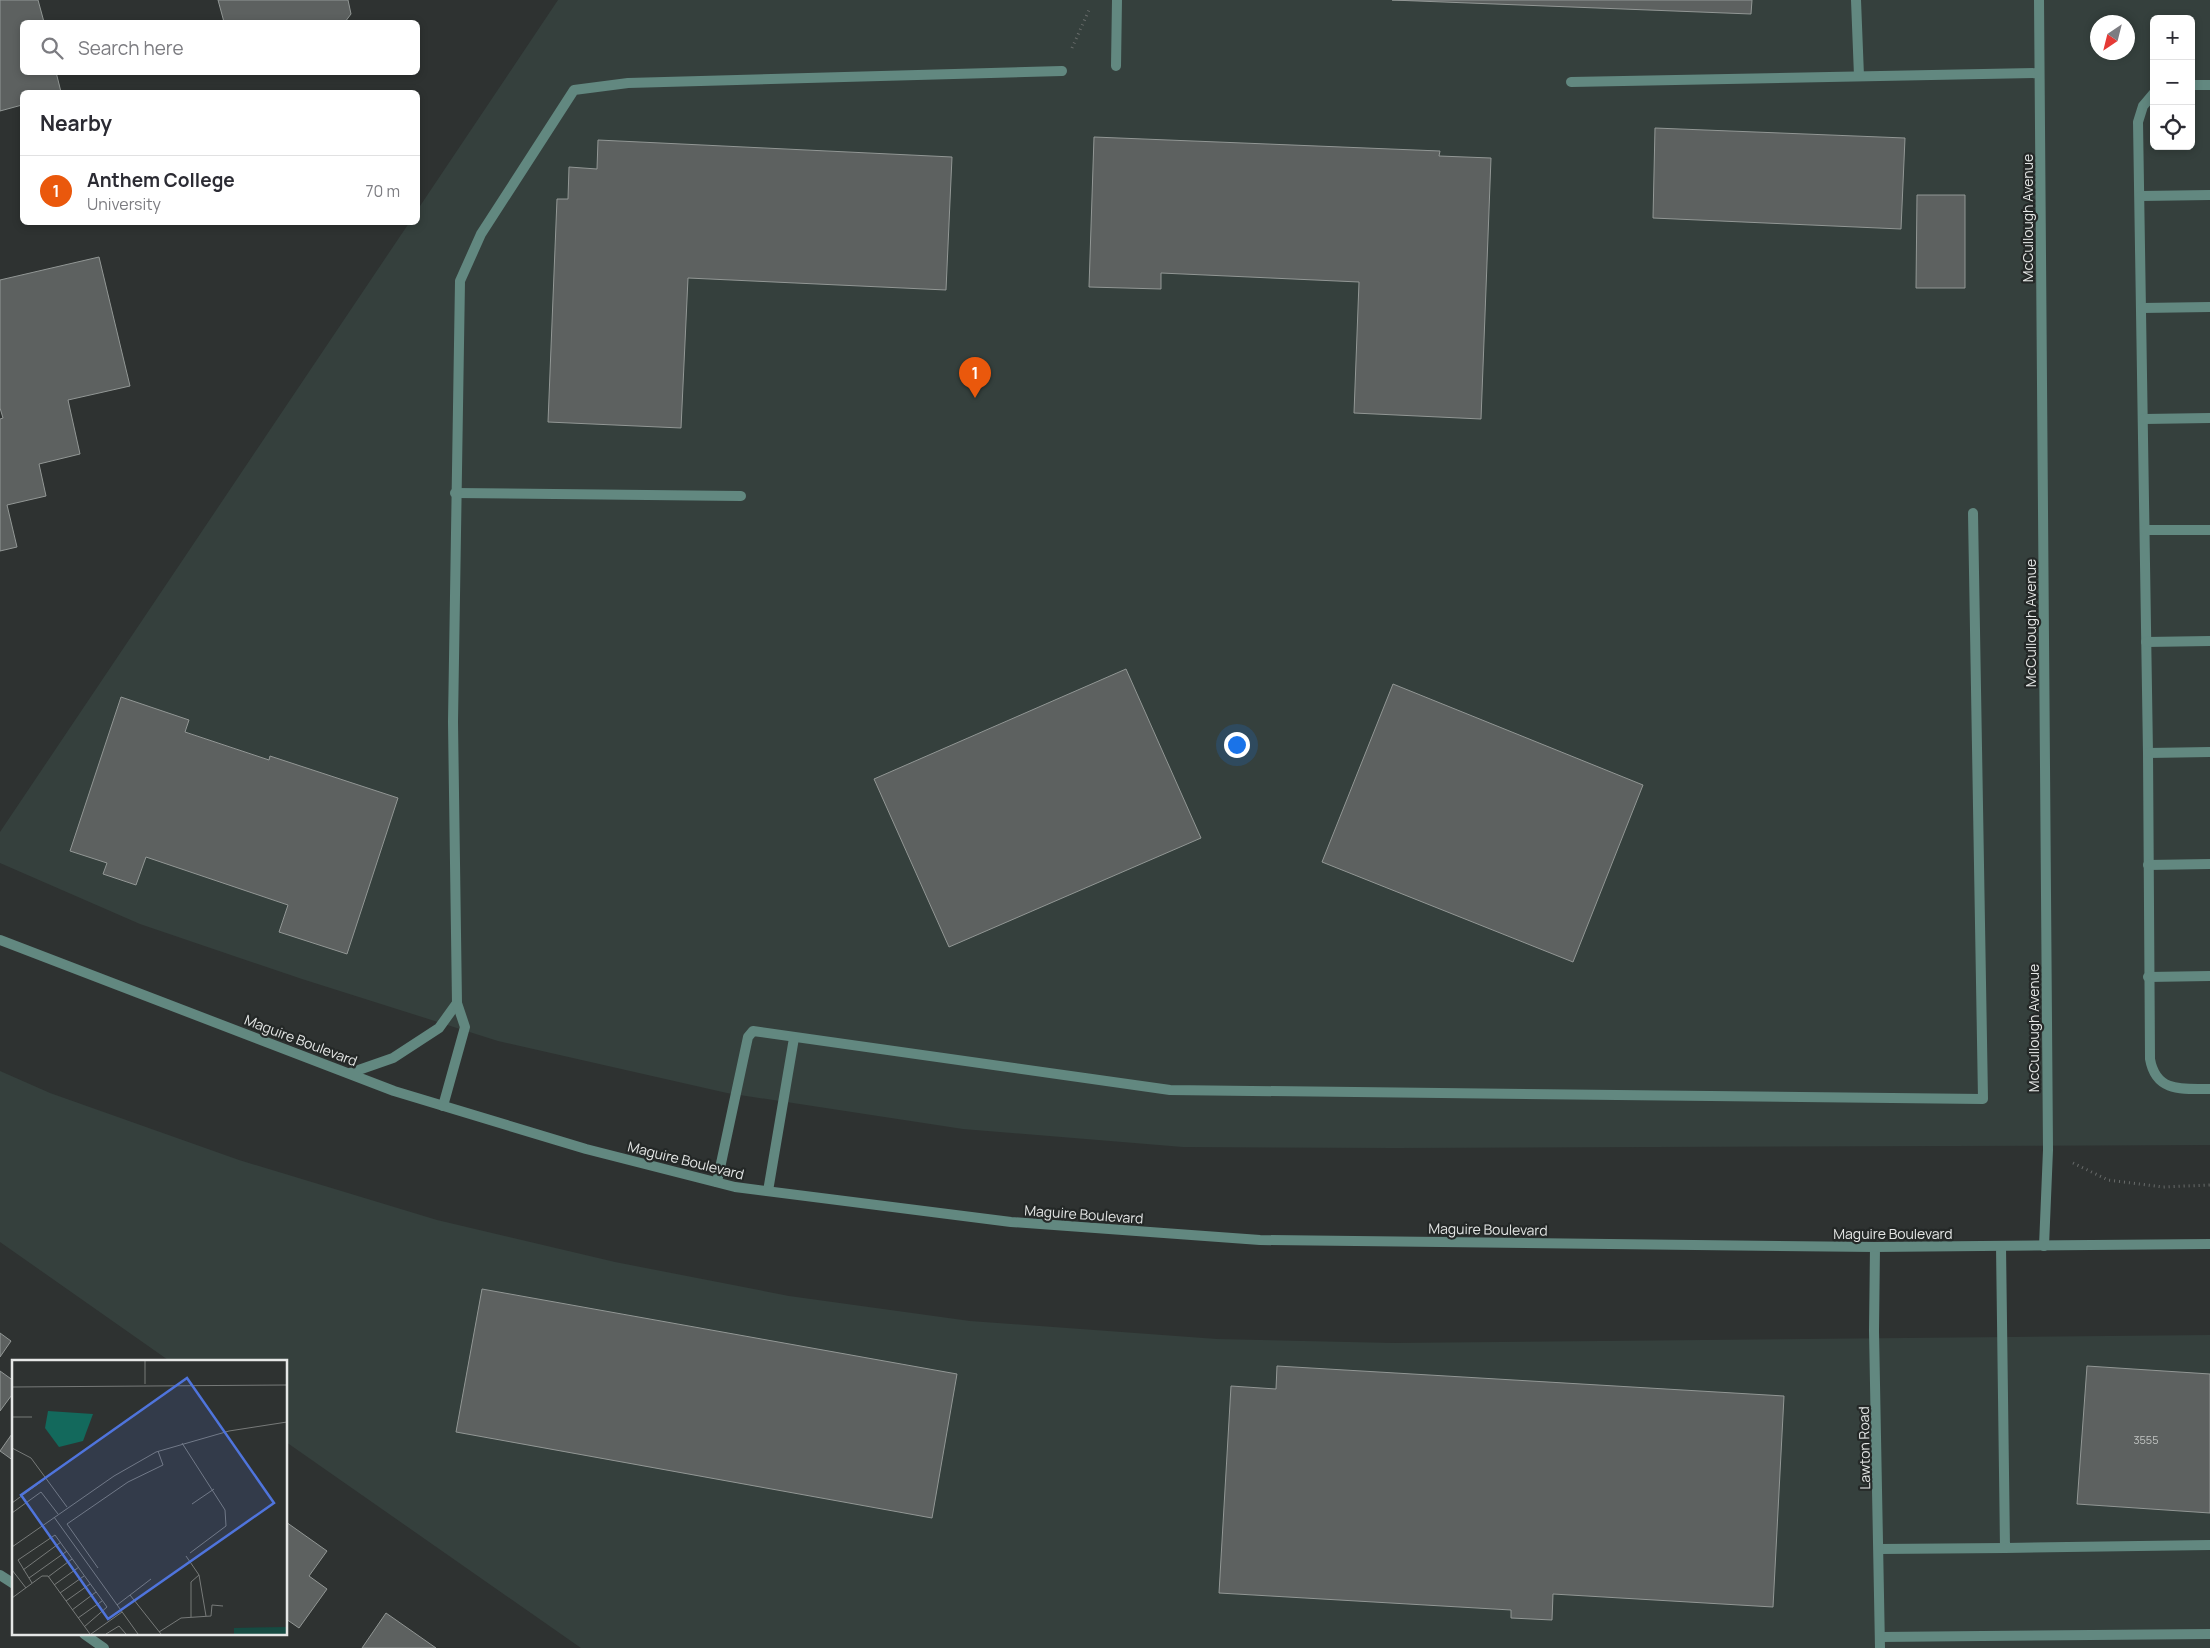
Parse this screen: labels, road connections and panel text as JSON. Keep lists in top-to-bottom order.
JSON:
{
  "streets": {
    "street": ["McCullough Avenue", "Maguire Boulevard", "Lawton Road"]
  },
  "crossings": [
    ["McCullough Avenue", "Maguire Boulevard"],
    ["Maguire Boulevard", "Lawton Road"]
  ],
  "house_numbers": ["3555"],
  "north": "bottom left",
  "page": {
    "map_buttons": ["+", "−"],
    "search": "Search here",
    "heading": "Nearby",
    "list": [
      {
        "mark": "1",
        "name": "Anthem College",
        "note": "University",
        "value": "70 m"
      }
    ],
    "pins": "1"
  }
}
